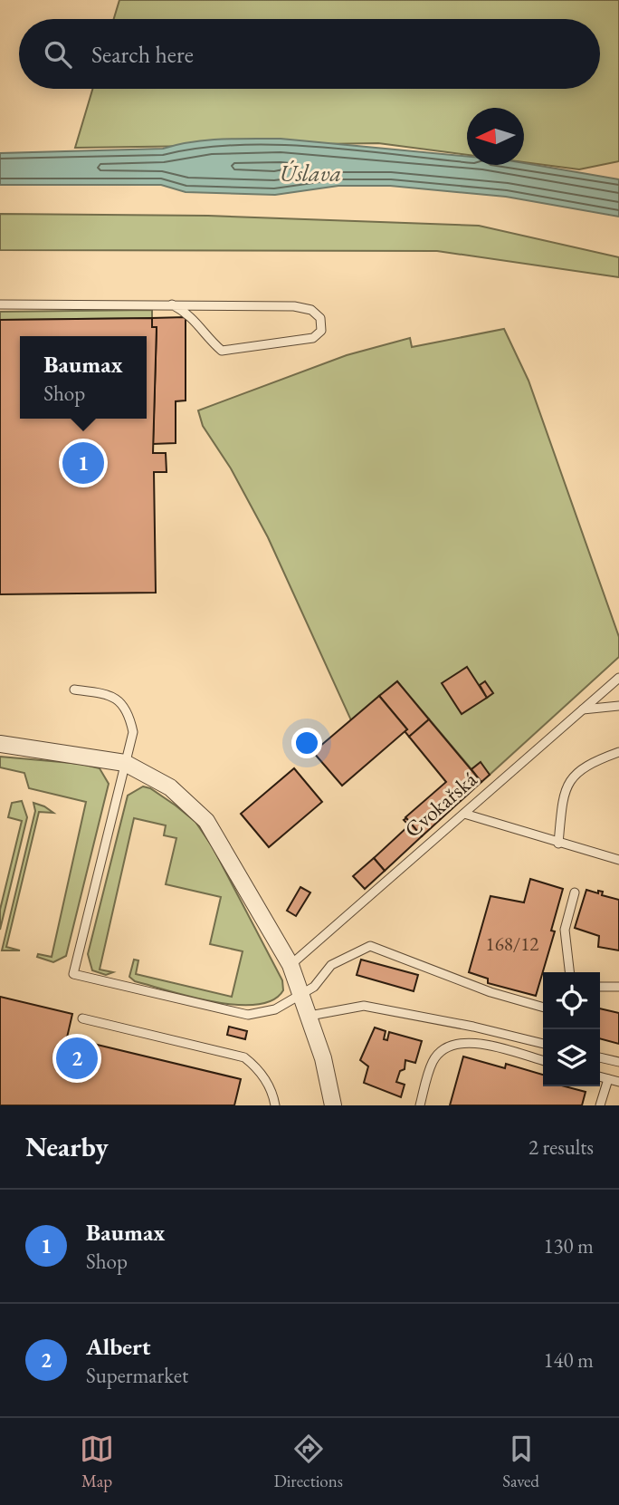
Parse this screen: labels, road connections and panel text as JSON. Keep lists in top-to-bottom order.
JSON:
{
  "streets": {
    "lane": ["Cvokařská"]
  },
  "water": ["Úslava"],
  "house_numbers": ["168/12"],
  "north": "left",
  "page": {
    "search": "Search here",
    "popup": ["Baumax", "Shop"],
    "pins": ["1", "2"],
    "heading": ["Nearby", "2 results"],
    "list": [
      {
        "mark": "1",
        "name": "Baumax",
        "note": "Shop",
        "value": "130 m"
      },
      {
        "mark": "2",
        "name": "Albert",
        "note": "Supermarket",
        "value": "140 m"
      }
    ],
    "nav": ["Map", "Directions", "Saved"]
  }
}
